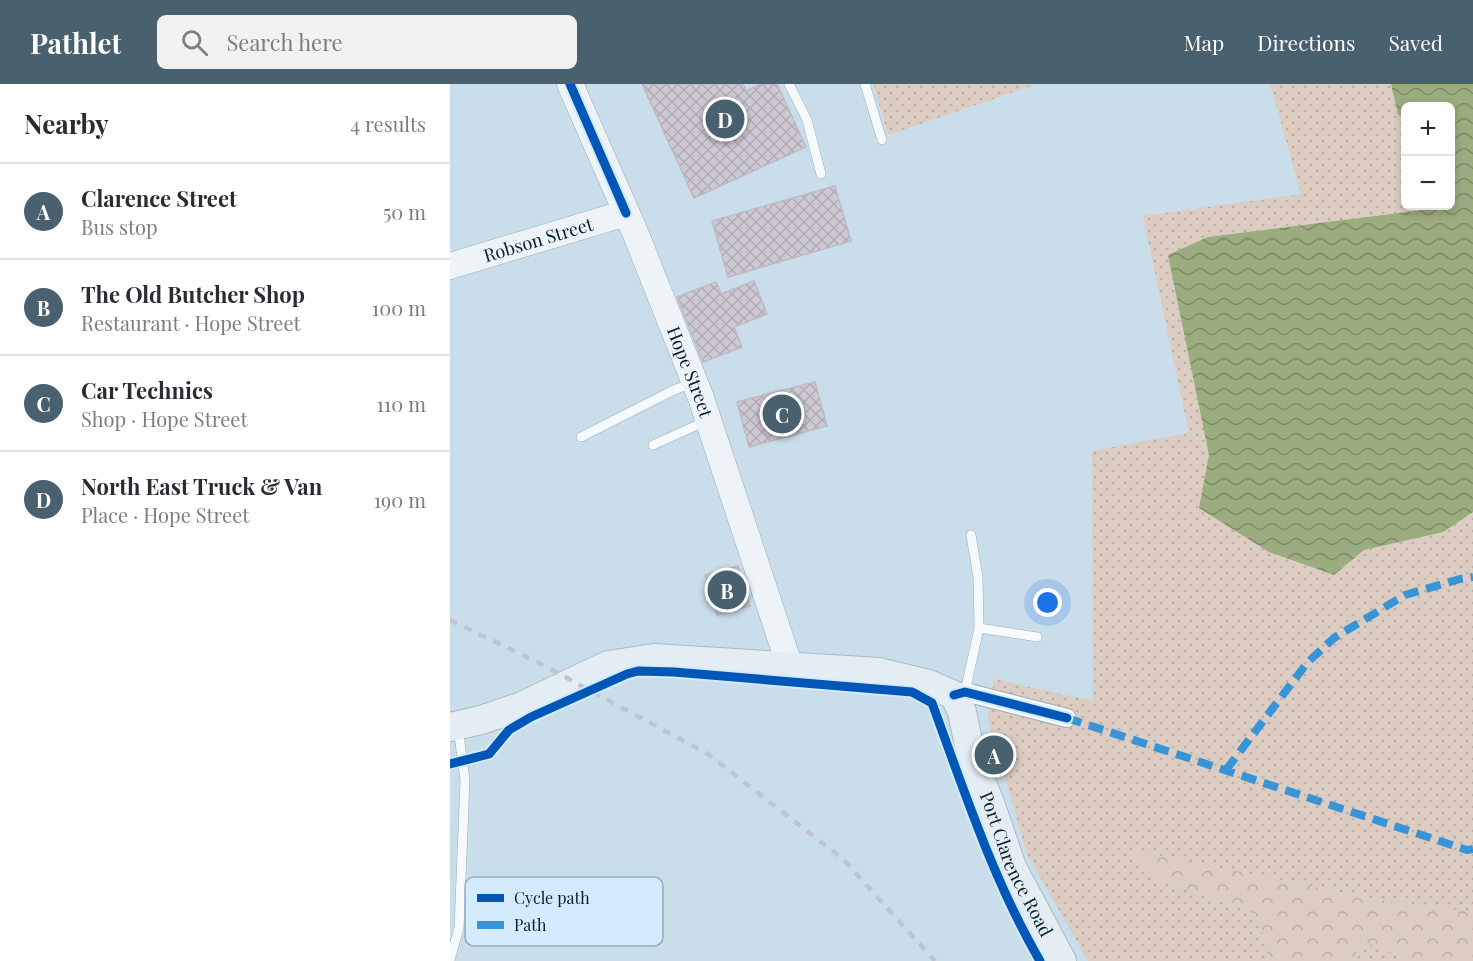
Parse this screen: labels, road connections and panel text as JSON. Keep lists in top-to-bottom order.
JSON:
{
  "streets": {
    "main road": ["Robson Street", "Hope Street", "Port Clarence Road"]
  },
  "crossings": [
    ["Robson Street", "Hope Street"]
  ],
  "legend": ["Cycle path", "Path"],
  "page": {
    "header": "Pathlet",
    "search": "Search here",
    "nav": ["Map", "Directions", "Saved"],
    "heading": ["Nearby", "4 results"],
    "pins": [
      "D",
      "C",
      "B",
      "A"
    ],
    "map_buttons": ["+", "−"],
    "list": [
      {
        "mark": "A",
        "name": "Clarence Street",
        "note": "Bus stop",
        "value": "50 m"
      },
      {
        "mark": "B",
        "name": "The Old Butcher Shop",
        "note": "Restaurant · Hope Street",
        "value": "100 m"
      },
      {
        "mark": "C",
        "name": "Car Technics",
        "note": "Shop · Hope Street",
        "value": "110 m"
      },
      {
        "mark": "D",
        "name": "North East Truck & Van",
        "note": "Place · Hope Street",
        "value": "190 m"
      }
    ]
  }
}
